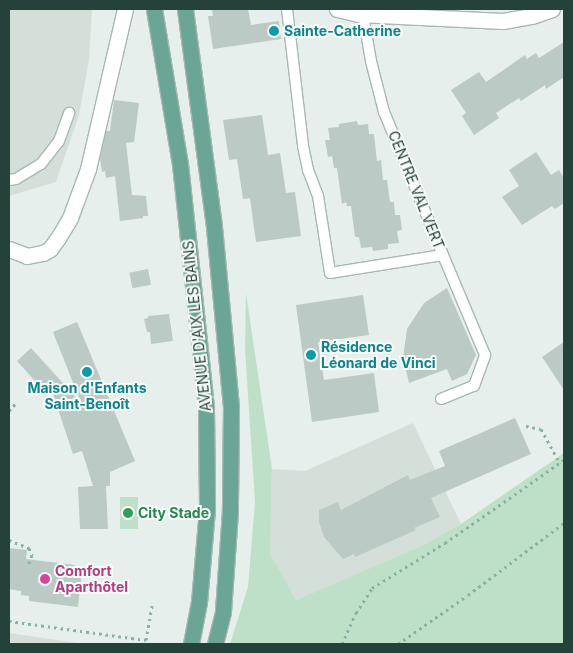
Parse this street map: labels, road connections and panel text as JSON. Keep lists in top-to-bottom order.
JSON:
{
  "streets": {
    "main road": ["AVENUE D'AIX LES BAINS"],
    "lane": ["CENTRE VAL VERT"]
  },
  "places": [
    "Sainte-Catherine",
    "Résidence Léonard de Vinci",
    "Maison d'Enfants Saint-Benoît",
    "City Stade",
    "Comfort Aparthôtel"
  ]
}
